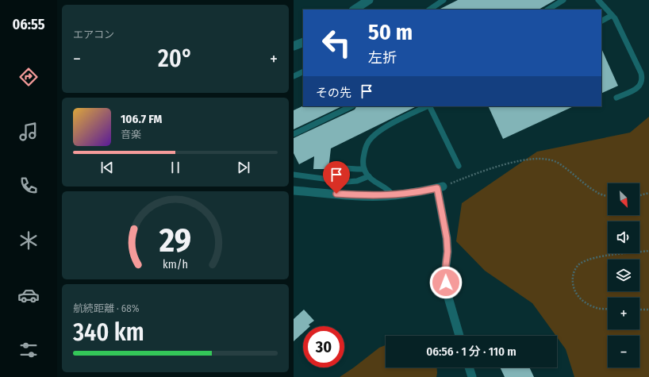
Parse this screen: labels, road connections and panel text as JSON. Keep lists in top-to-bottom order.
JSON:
{
  "north": "bottom right",
  "page": {
    "tabs": "06:55",
    "tile": [
      "エアコン",
      ["航続距離 · 68%", "340 km"]
    ],
    "turn": ["50 m", "左折"],
    "heat": ["−", "20°", "+"],
    "then": "その先",
    "song": ["106.7 FM", "音楽"],
    "map_buttons": ["+", "−"],
    "limit": "30",
    "trip": "06:56 · 1 分 · 110 m",
    "gauge": ["29", "km/h"]
  }
}
